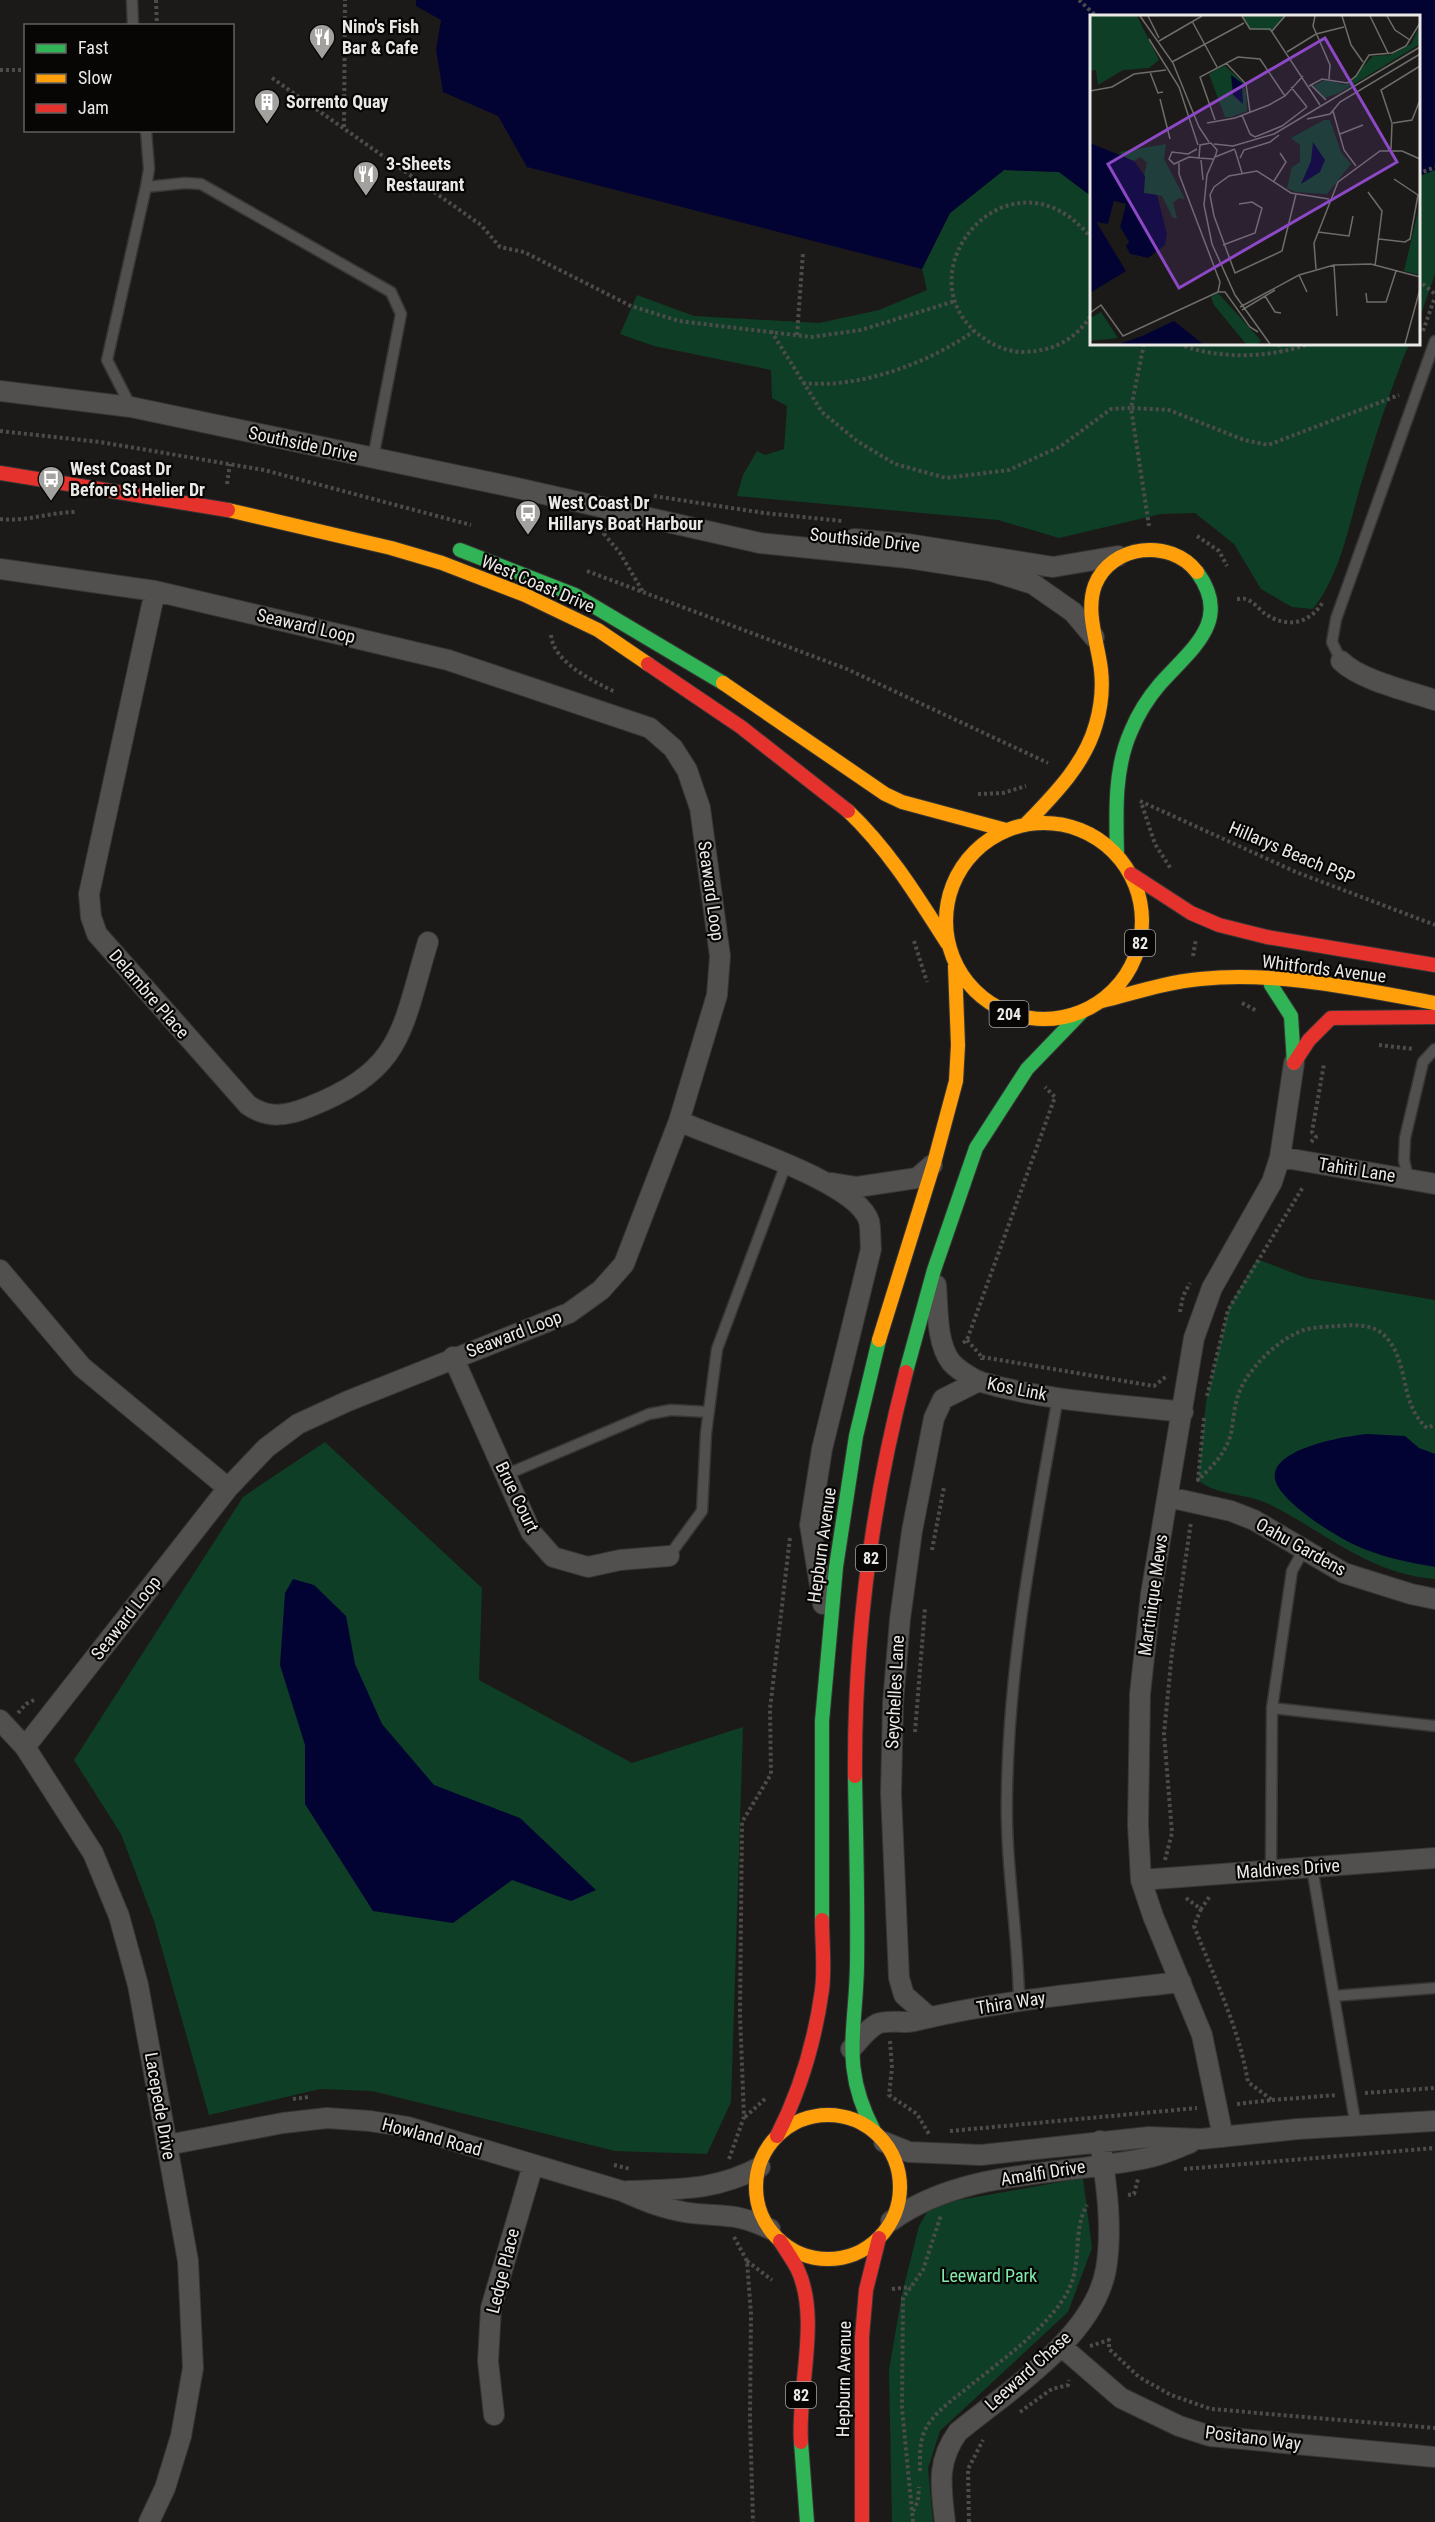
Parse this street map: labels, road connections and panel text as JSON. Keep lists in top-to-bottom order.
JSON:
{
  "streets": {
    "main road": [
      "West Coast Drive",
      "82",
      "Whitfords Avenue",
      "204",
      "Hepburn Avenue"
    ],
    "street": [
      "Southside Drive",
      "Seaward Loop",
      "Delambre Place",
      "Tahiti Lane",
      "Kos Link",
      "Brue Court",
      "Oahu Gardens",
      "Martinique Mews",
      "Seychelles Lane",
      "Maldives Drive",
      "Thira Way",
      "Lacepede Drive",
      "Howland Road",
      "Amalfi Drive",
      "Ledge Place",
      "Leeward Chase",
      "Positano Way"
    ],
    "path": ["Hillarys Beach PSP"]
  },
  "crossings": [
    ["Southside Drive", "82"],
    ["West Coast Drive", "82"],
    ["West Coast Drive", "Whitfords Avenue"],
    ["West Coast Drive", "204"],
    ["West Coast Drive", "Hepburn Avenue"],
    ["Seaward Loop", "Delambre Place"],
    ["Seaward Loop", "Brue Court"],
    ["Seaward Loop", "Lacepede Drive"],
    ["82", "Whitfords Avenue"],
    ["82", "204"],
    ["82", "Kos Link"],
    ["82", "Hepburn Avenue"],
    ["82", "Thira Way"],
    ["82", "Howland Road"],
    ["82", "Amalfi Drive"],
    ["Whitfords Avenue", "204"],
    ["Whitfords Avenue", "Hepburn Avenue"],
    ["204", "Hepburn Avenue"],
    ["Tahiti Lane", "Martinique Mews"],
    ["Kos Link", "Martinique Mews"],
    ["Kos Link", "Seychelles Lane"],
    ["Hepburn Avenue", "Howland Road"],
    ["Hepburn Avenue", "Amalfi Drive"],
    ["Oahu Gardens", "Martinique Mews"],
    ["Martinique Mews", "Maldives Drive"],
    ["Martinique Mews", "Thira Way"],
    ["Martinique Mews", "Amalfi Drive"],
    ["Seychelles Lane", "Thira Way"],
    ["Lacepede Drive", "Howland Road"],
    ["Howland Road", "Amalfi Drive"],
    ["Howland Road", "Ledge Place"],
    ["Amalfi Drive", "Leeward Chase"],
    ["Leeward Chase", "Positano Way"]
  ],
  "parks": ["Leeward Park"],
  "places": {
    "restaurant": ["Nino's Fish Bar & Cafe", "3-Sheets Restaurant"],
    "building": ["Sorrento Quay"],
    "bus stop": ["West Coast Dr Before St Helier Dr", "West Coast Dr Hillarys Boat Harbour"]
  },
  "legend": ["Fast", "Slow", "Jam"]
}
